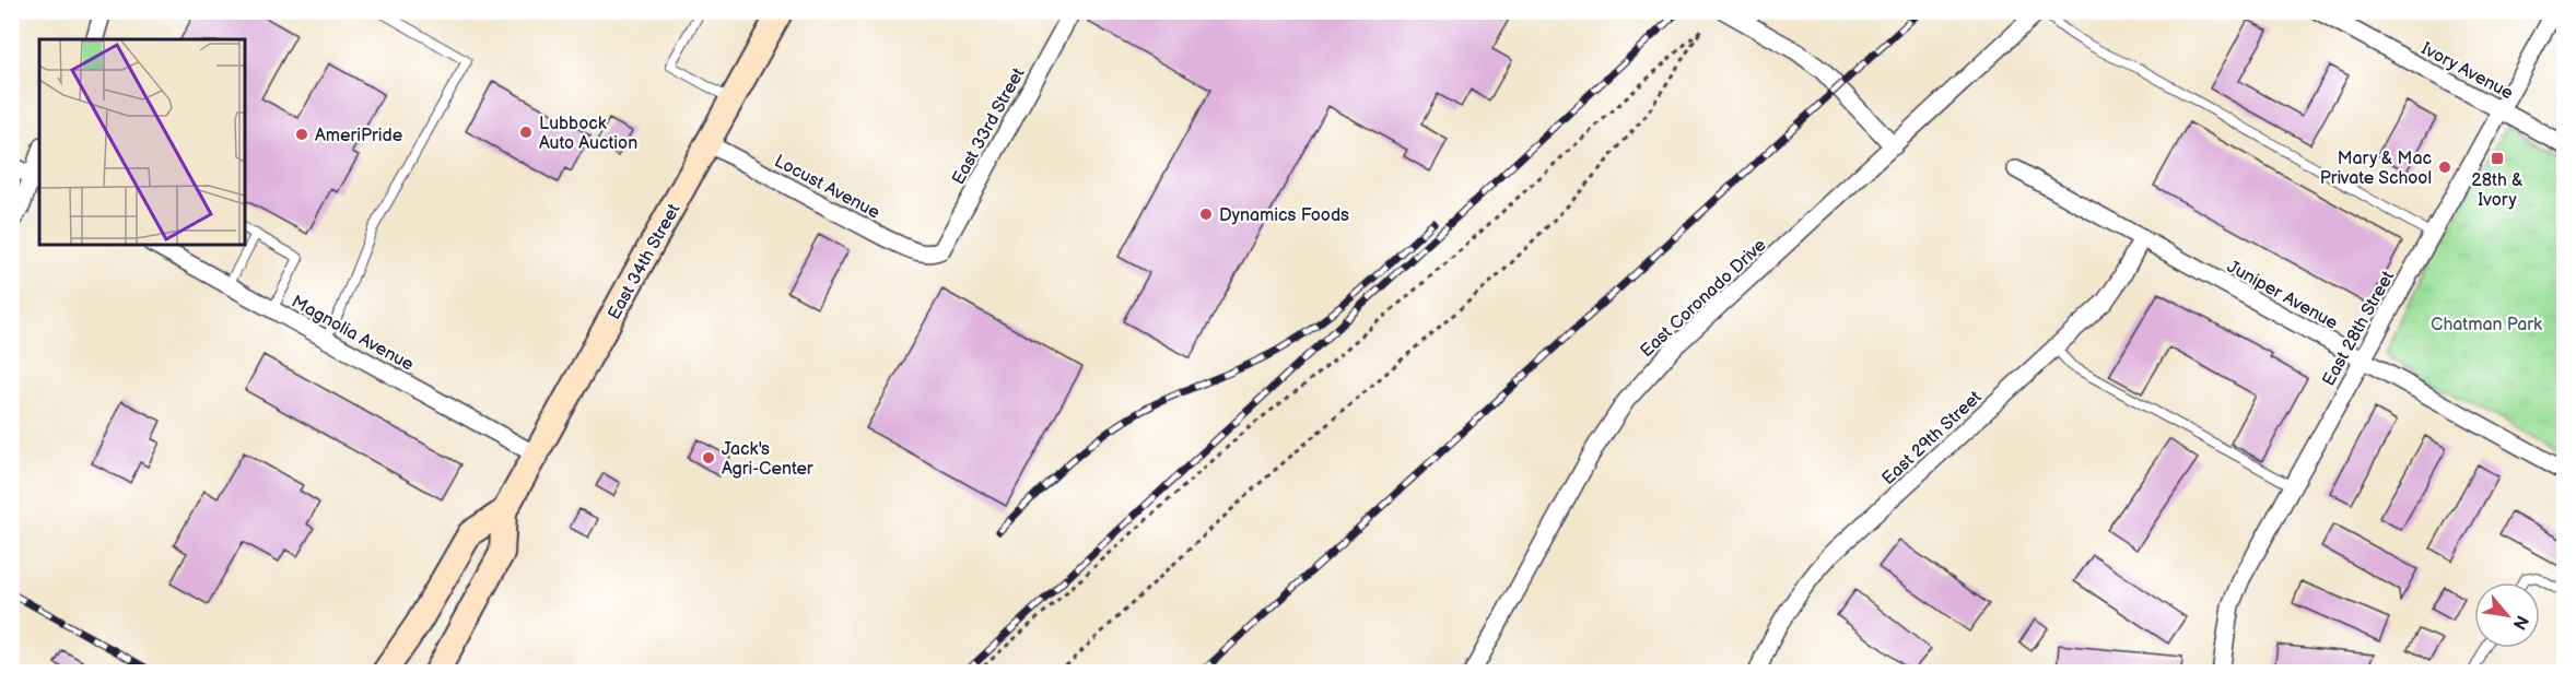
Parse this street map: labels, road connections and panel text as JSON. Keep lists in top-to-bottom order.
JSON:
{
  "streets": {
    "main road": ["East 34th Street"],
    "street": [
      "Ivory Avenue",
      "East 33rd Street",
      "Locust Avenue",
      "Juniper Avenue",
      "East Coronado Drive",
      "East 28th Street",
      "Magnolia Avenue",
      "East 29th Street"
    ]
  },
  "crossings": [
    ["Ivory Avenue", "East 28th Street"],
    ["East 33rd Street", "Locust Avenue"],
    ["Locust Avenue", "East 34th Street"],
    ["East 34th Street", "Magnolia Avenue"],
    ["Juniper Avenue", "East 28th Street"],
    ["Juniper Avenue", "East 29th Street"]
  ],
  "parks": ["Chatman Park"],
  "places": {
    "other": [
      "Lubbock Auto Auction",
      "AmeriPride",
      "Mary & Mac Private School",
      "Dynamics Foods",
      "Jack's Agri-Center"
    ],
    "transit": ["28th & Ivory"]
  },
  "north": "bottom right"
}
